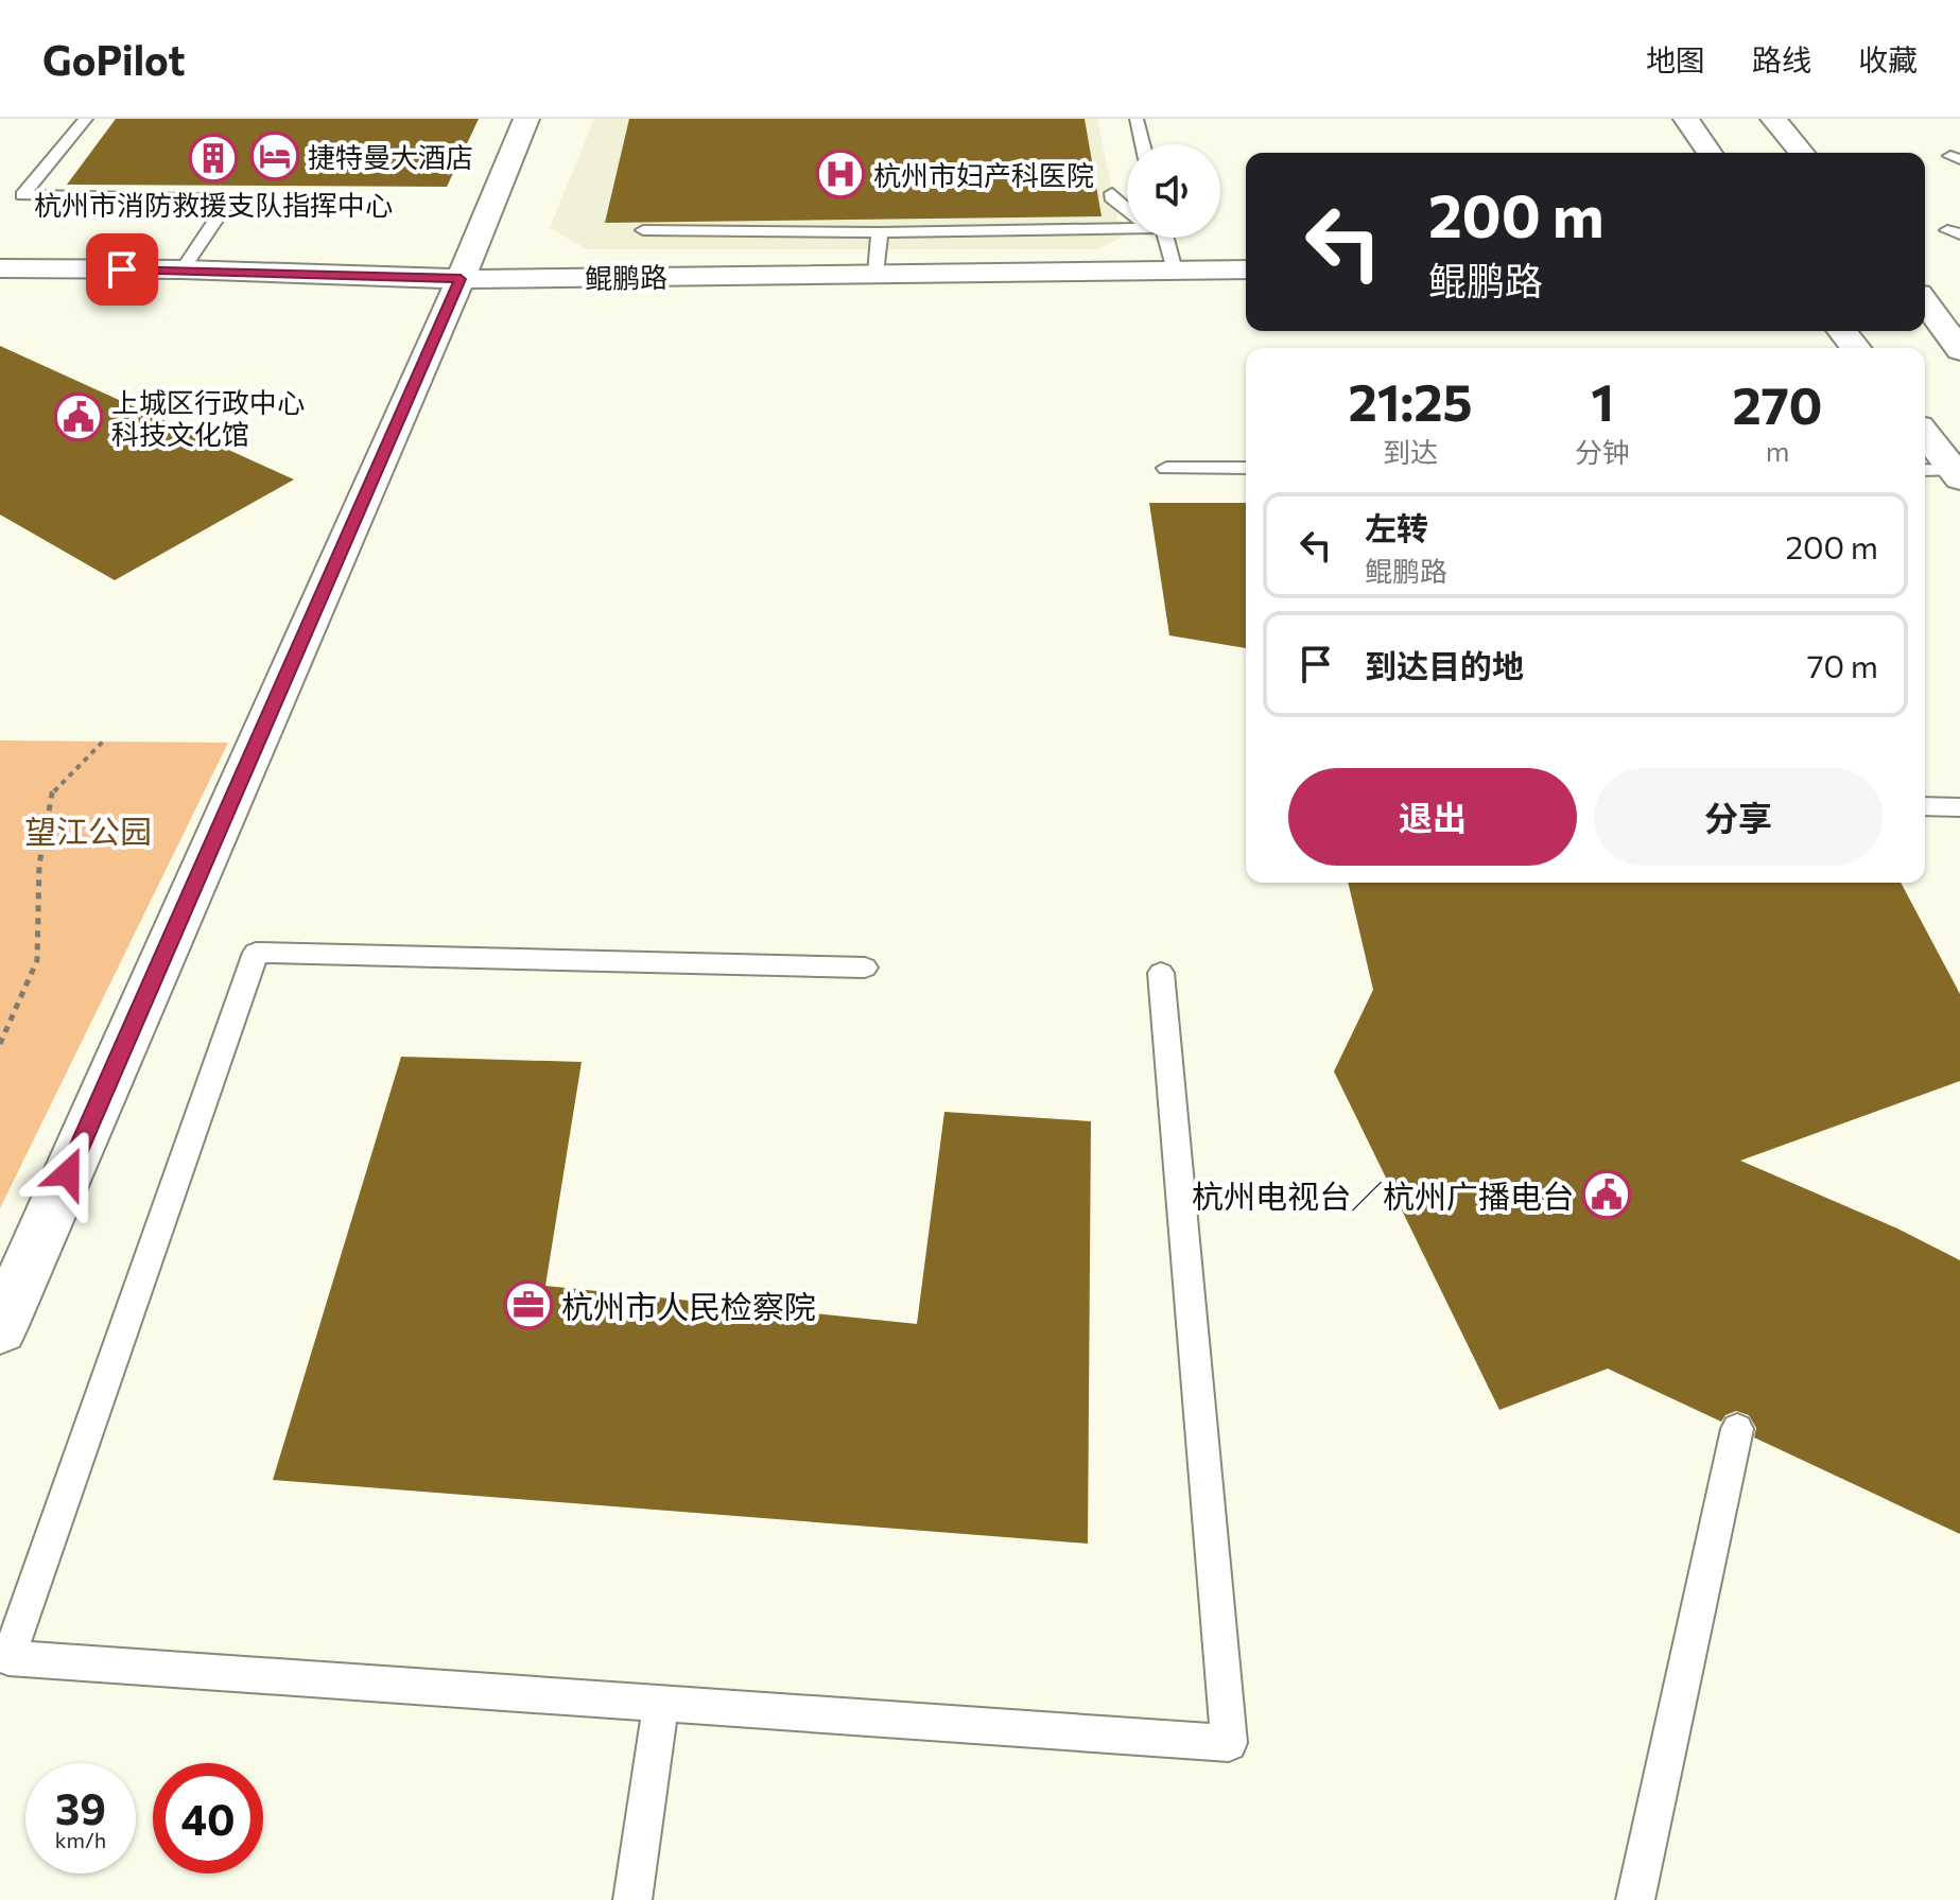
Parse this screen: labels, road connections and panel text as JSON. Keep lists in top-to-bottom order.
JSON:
{
  "streets": {
    "street": ["鲲鹏路"]
  },
  "parks": ["望江公园"],
  "places": {
    "hotel": ["捷特曼大酒店"],
    "building": ["杭州市消防救援支队指挥中心"],
    "hospital": ["杭州市妇产科医院"],
    "public building": ["上城区行政中心 科技文化馆", "杭州电视台／杭州广播电台"],
    "office": ["杭州市人民检察院"]
  },
  "page": {
    "header": "GoPilot",
    "nav": ["地图", "路线", "收藏"],
    "turn": ["200 m", "鲲鹏路"],
    "eta": [
      "21:25",
      "到达",
      "1",
      "分钟",
      "270",
      "m"
    ],
    "list": [
      {
        "name": "左转",
        "note": "鲲鹏路",
        "value": "200 m"
      },
      {
        "name": "到达目的地",
        "value": "70 m"
      }
    ],
    "buttons": ["退出", "分享"],
    "speed": "39 km/h",
    "limit": "40"
  }
}
